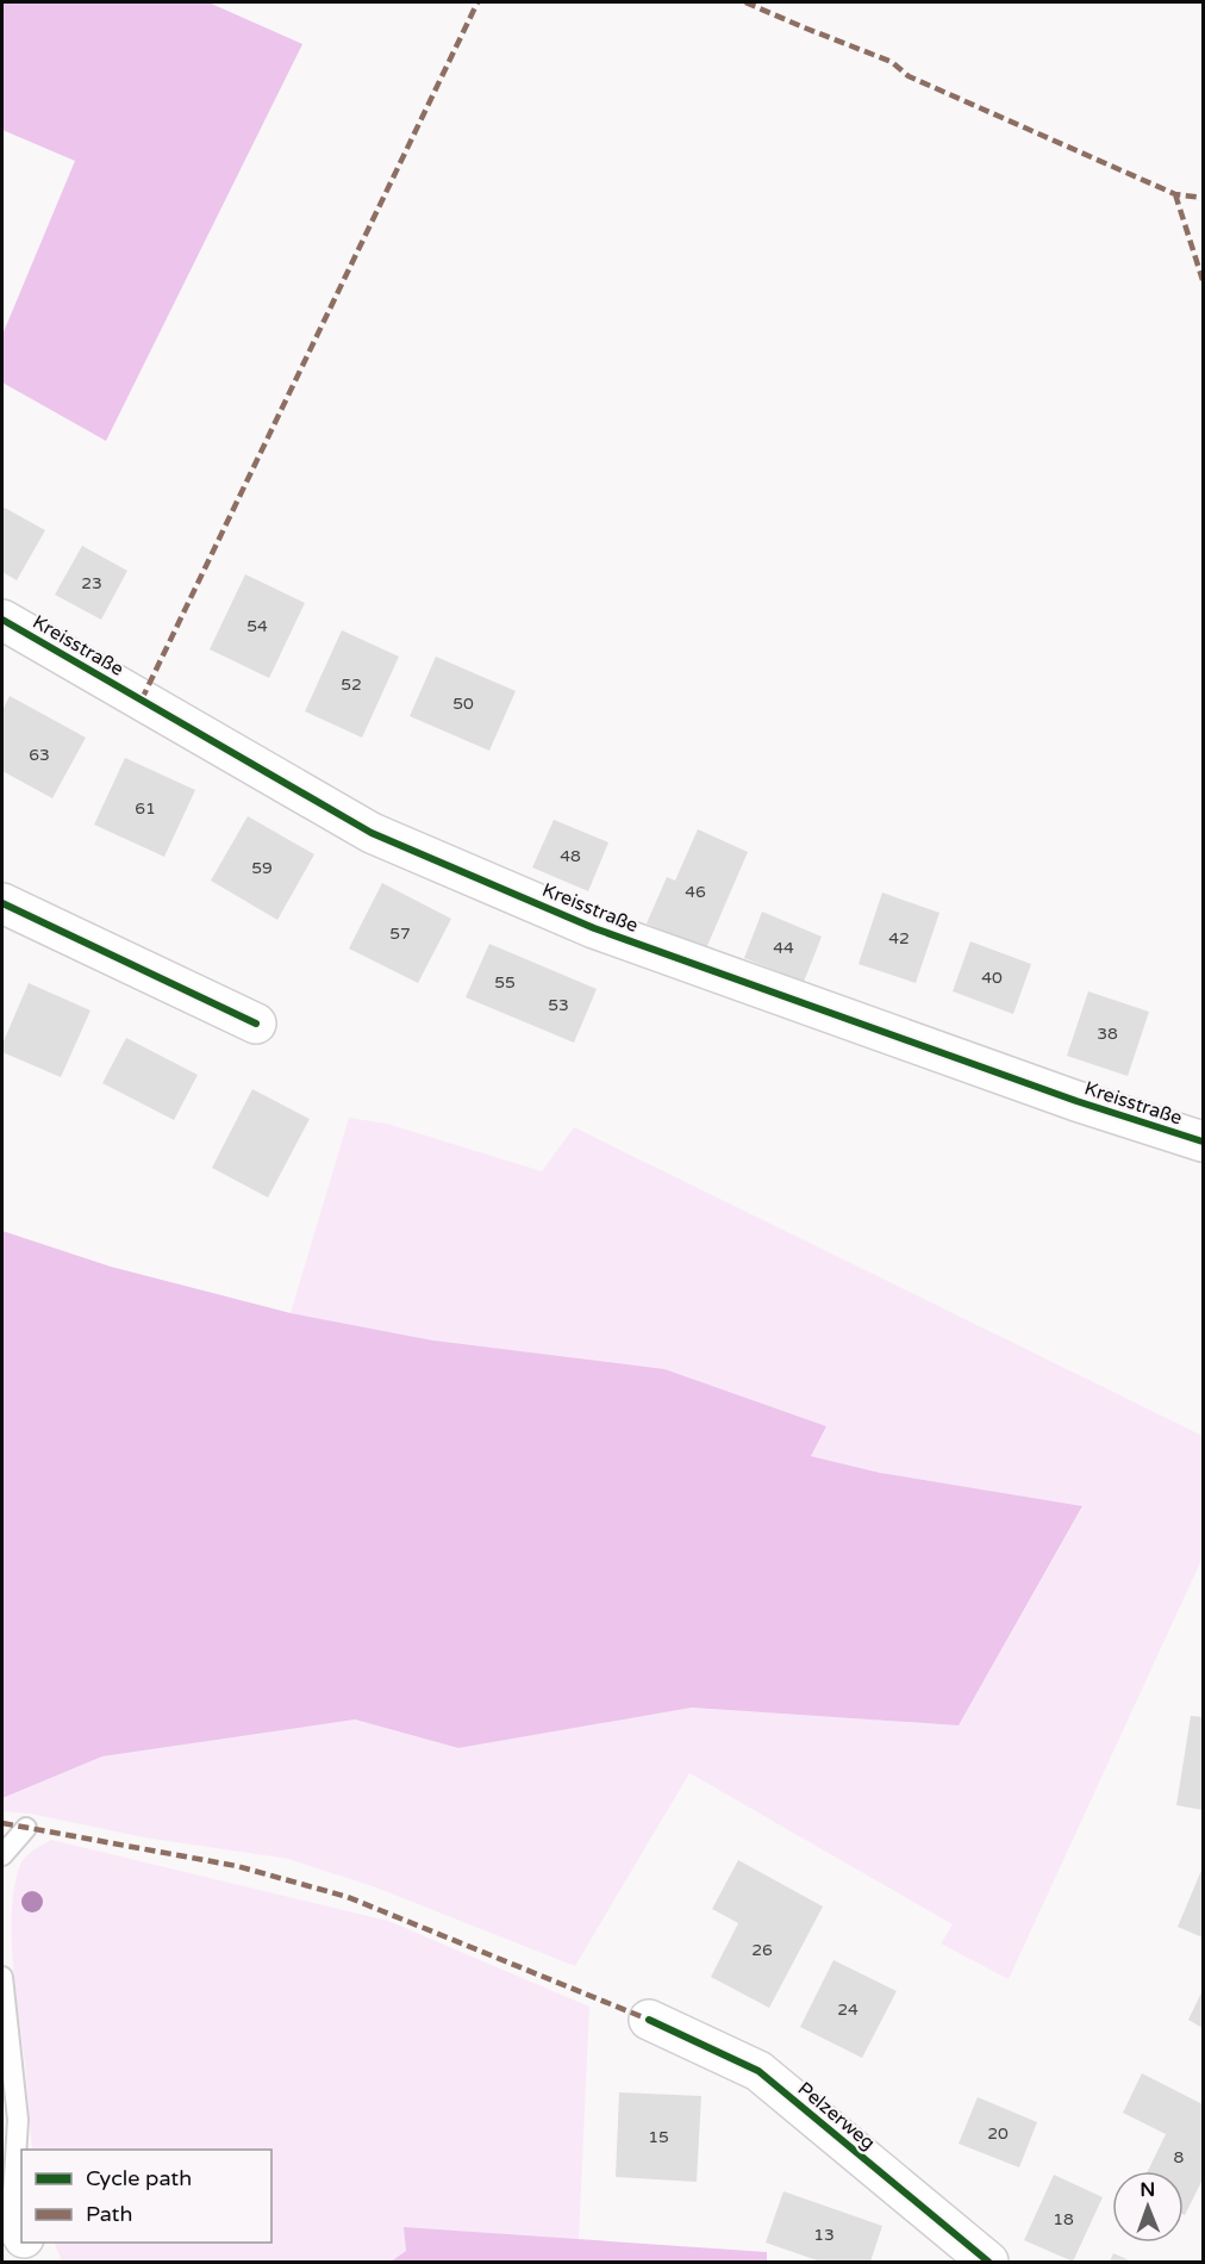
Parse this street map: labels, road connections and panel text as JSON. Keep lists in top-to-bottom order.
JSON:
{
  "streets": {
    "street": ["Kreisstraße", "Pelzerweg"]
  },
  "house_numbers": [
    "23",
    "54",
    "52",
    "50",
    "63",
    "61",
    "48",
    "59",
    "46",
    "57",
    "42",
    "44",
    "40",
    "55",
    "53",
    "38",
    "26",
    "24",
    "20",
    "15",
    "8",
    "18",
    "13"
  ],
  "legend": ["Cycle path", "Path"],
  "north": "top"
}
